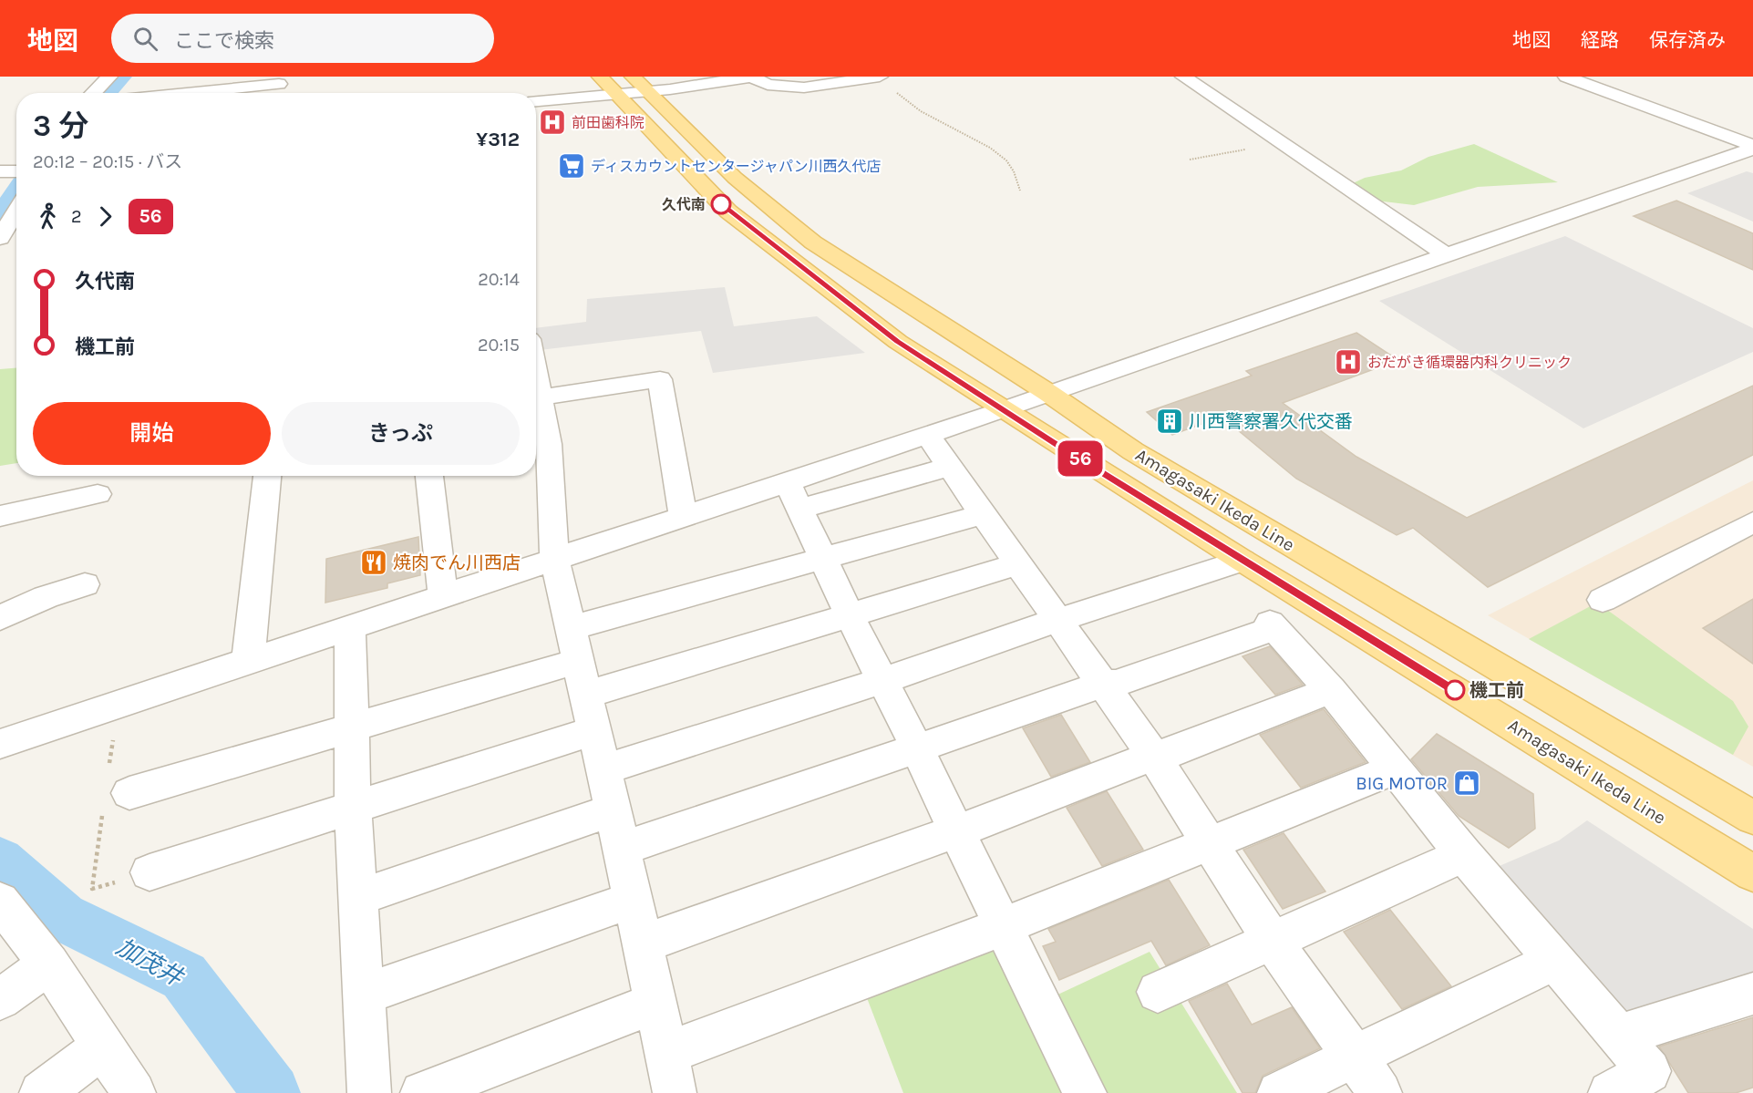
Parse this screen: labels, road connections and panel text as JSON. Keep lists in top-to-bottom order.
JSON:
{
  "streets": {
    "main road": ["Amagasaki Ikeda Line"]
  },
  "water": ["加茂井"],
  "places": {
    "hospital": ["前田歯科院", "おだがき循環器内科クリニック"],
    "supermarket": ["ディスカウントセンタージャパン川西久代店"],
    "other": ["久代南", "機工前"],
    "building": ["川西警察署久代交番"],
    "restaurant": ["焼肉でん川西店"],
    "shop": ["BIG MOTOR"]
  },
  "lines": ["bus line 56"],
  "page": {
    "header": "地図",
    "search": "ここで検索",
    "nav": ["地図", "経路", "保存済み"],
    "on_map": "56",
    "heading": ["3 分", "20:12 – 20:15 · バス", "¥312"],
    "legs": ["2", "56"],
    "list": [
      {
        "name": "久代南",
        "value": "20:14"
      },
      {
        "name": "機工前",
        "value": "20:15"
      }
    ],
    "buttons": ["開始", "きっぷ"]
  }
}
